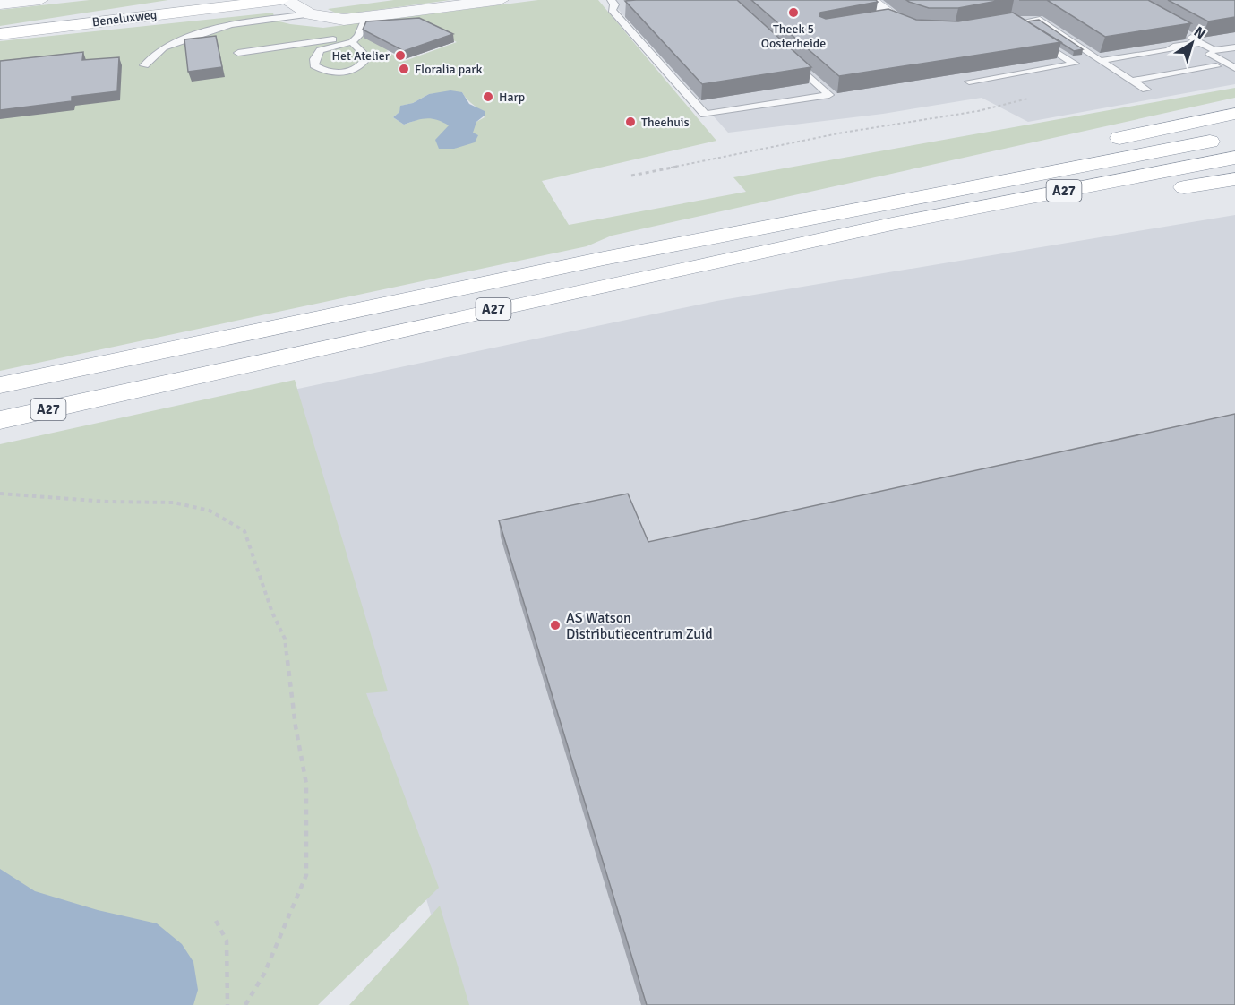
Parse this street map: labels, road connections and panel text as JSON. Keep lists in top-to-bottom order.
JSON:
{
  "streets": {
    "main road": ["Beneluxweg", "A27"]
  },
  "places": [
    "Theek 5 Oosterheide",
    "Het Atelier",
    "Floralia park",
    "Harp",
    "Theehuis",
    "AS Watson Distributiecentrum Zuid"
  ],
  "north": "top right"
}
